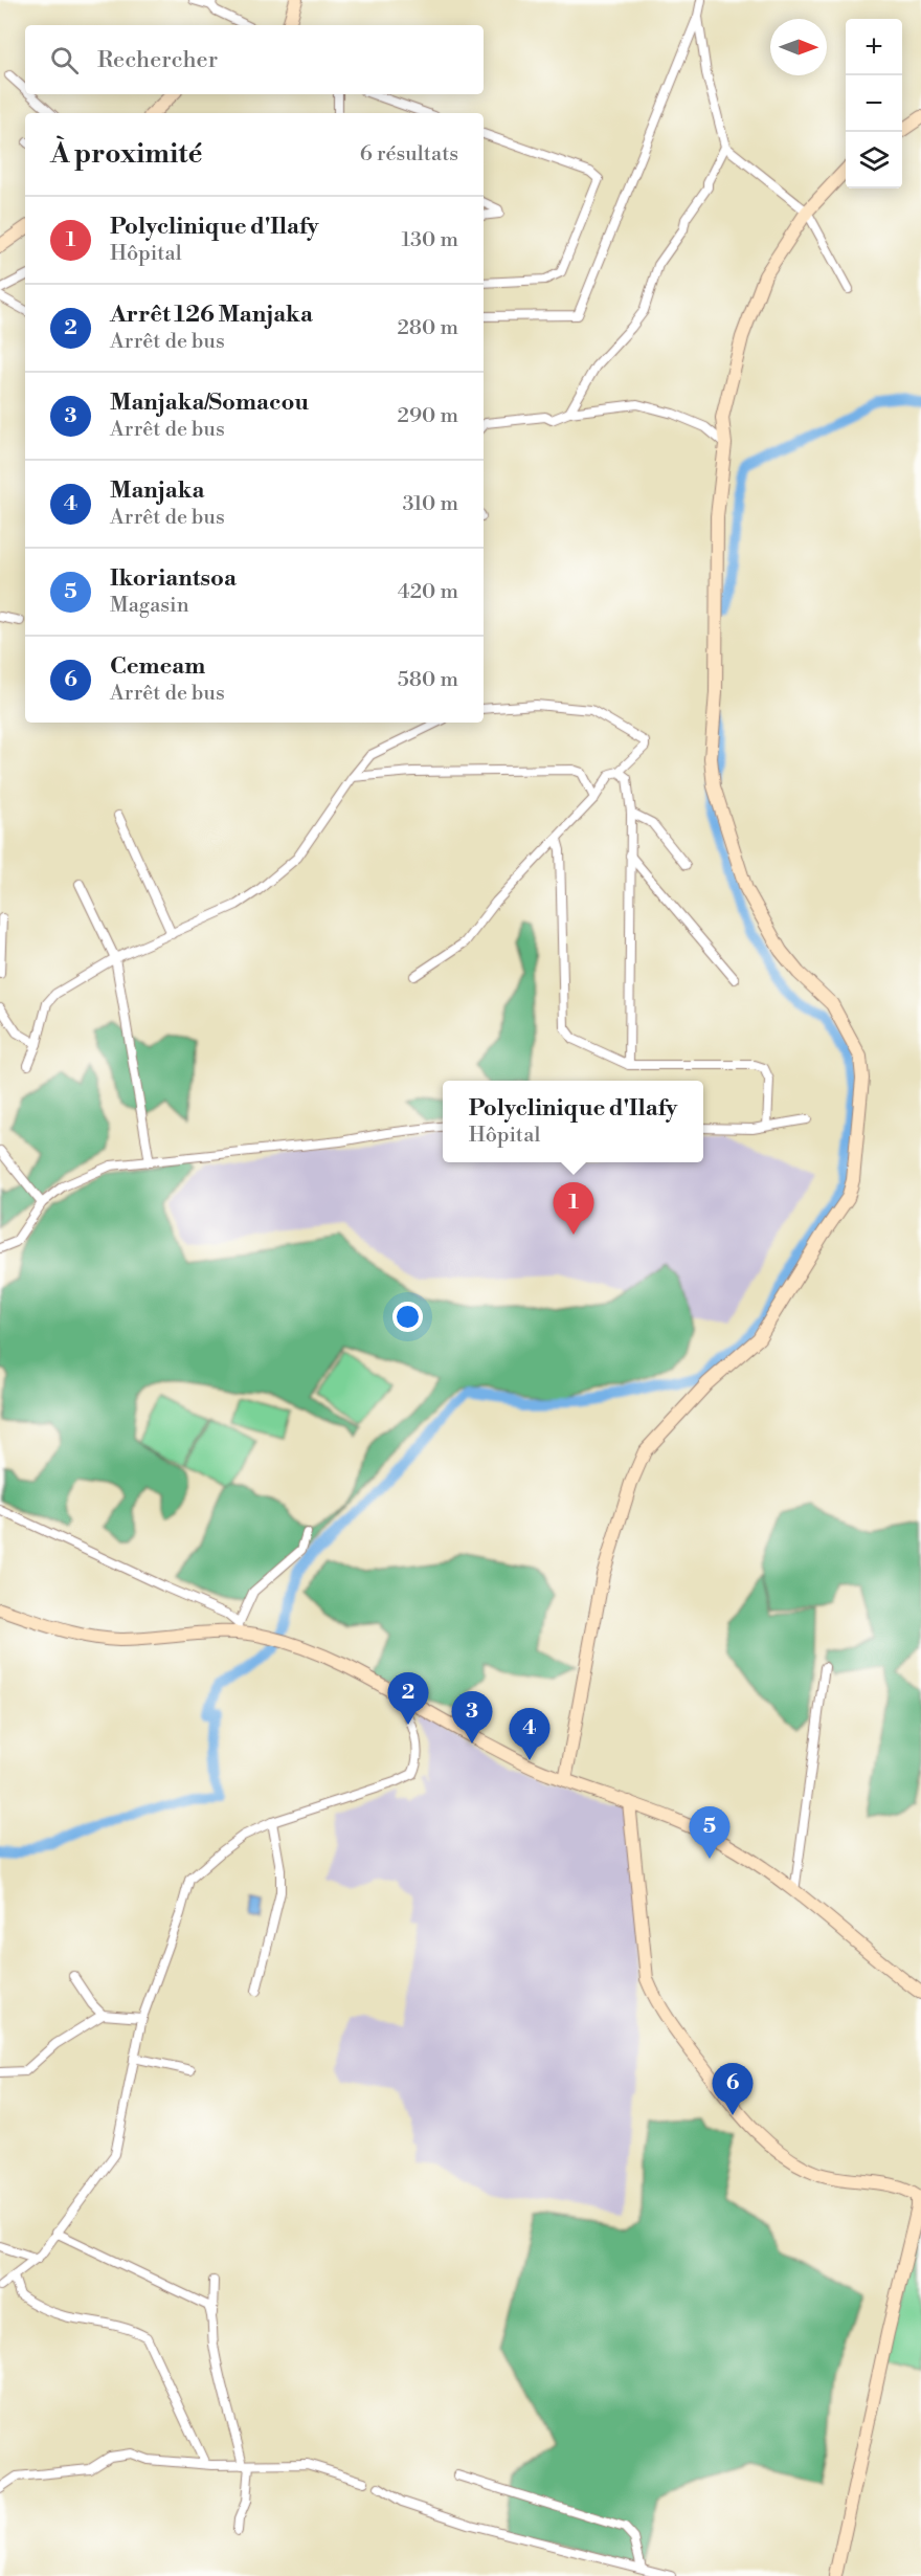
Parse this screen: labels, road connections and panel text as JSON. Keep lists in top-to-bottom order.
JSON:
{
  "north": "right",
  "page": {
    "map_buttons": ["+", "−"],
    "search": "Rechercher",
    "heading": ["À proximité", "6 résultats"],
    "list": [
      {
        "mark": "1",
        "name": "Polyclinique d'Ilafy",
        "note": "Hôpital",
        "value": "130 m"
      },
      {
        "mark": "2",
        "name": "Arrêt 126 Manjaka",
        "note": "Arrêt de bus",
        "value": "280 m"
      },
      {
        "mark": "3",
        "name": "Manjaka/Somacou",
        "note": "Arrêt de bus",
        "value": "290 m"
      },
      {
        "mark": "4",
        "name": "Manjaka",
        "note": "Arrêt de bus",
        "value": "310 m"
      },
      {
        "mark": "5",
        "name": "Ikoriantsoa",
        "note": "Magasin",
        "value": "420 m"
      },
      {
        "mark": "6",
        "name": "Cemeam",
        "note": "Arrêt de bus",
        "value": "580 m"
      }
    ],
    "popup": ["Polyclinique d'Ilafy", "Hôpital"],
    "pins": [
      "1",
      "2",
      "3",
      "4",
      "5",
      "6"
    ]
  }
}
